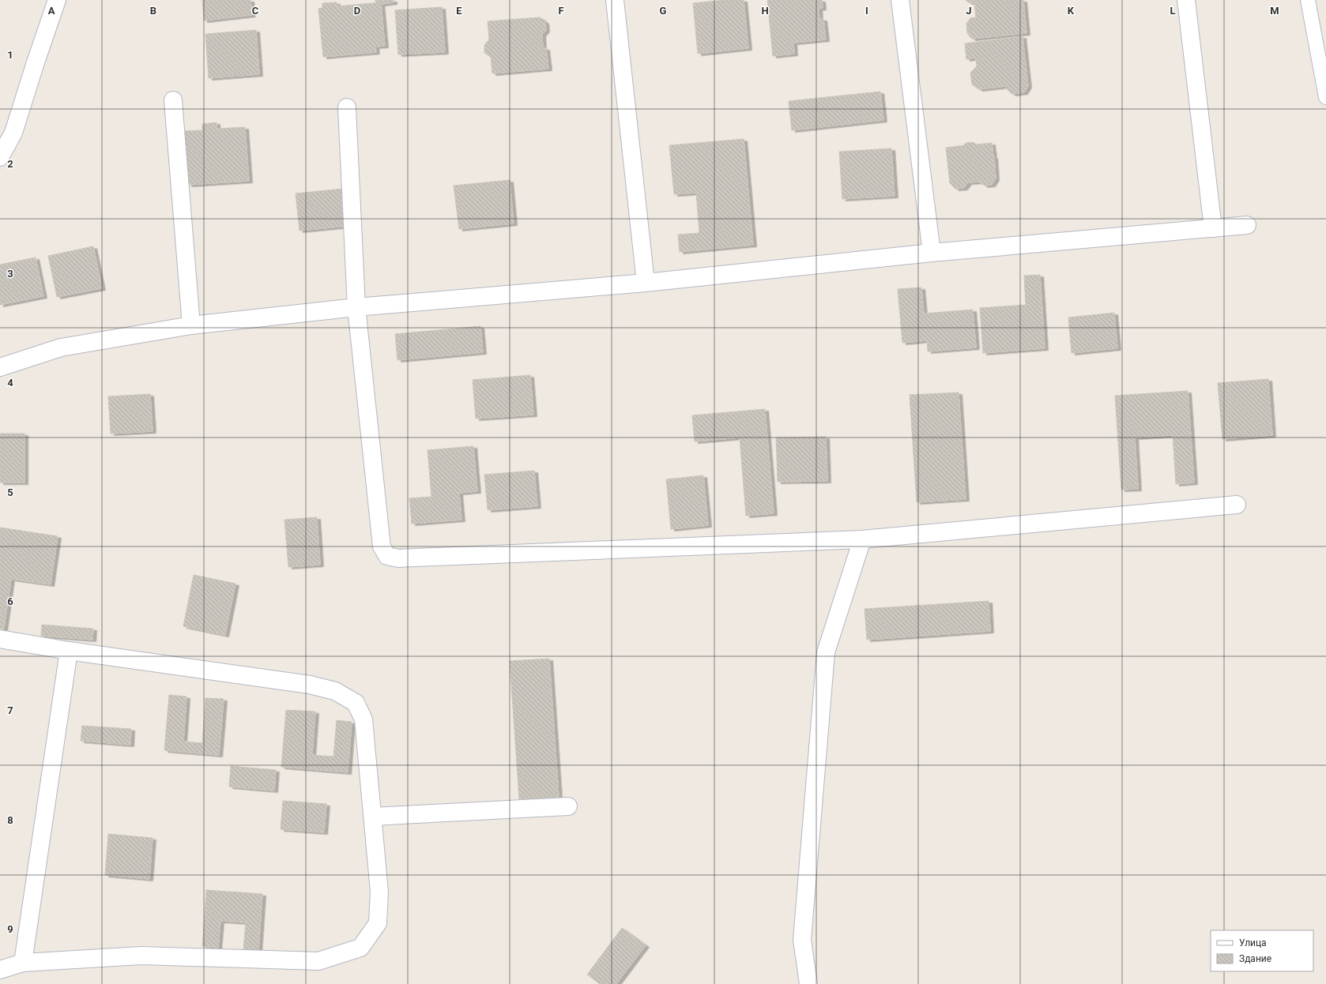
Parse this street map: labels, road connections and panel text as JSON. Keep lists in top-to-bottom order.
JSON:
{
  "legend": ["Улица", "Здание"],
  "grid": {
    "columns": [
      "A",
      "B",
      "C",
      "D",
      "E",
      "F",
      "G",
      "H",
      "I",
      "J",
      "K",
      "L",
      "M"
    ],
    "rows": [
      "1",
      "2",
      "3",
      "4",
      "5",
      "6",
      "7",
      "8",
      "9"
    ]
  }
}
